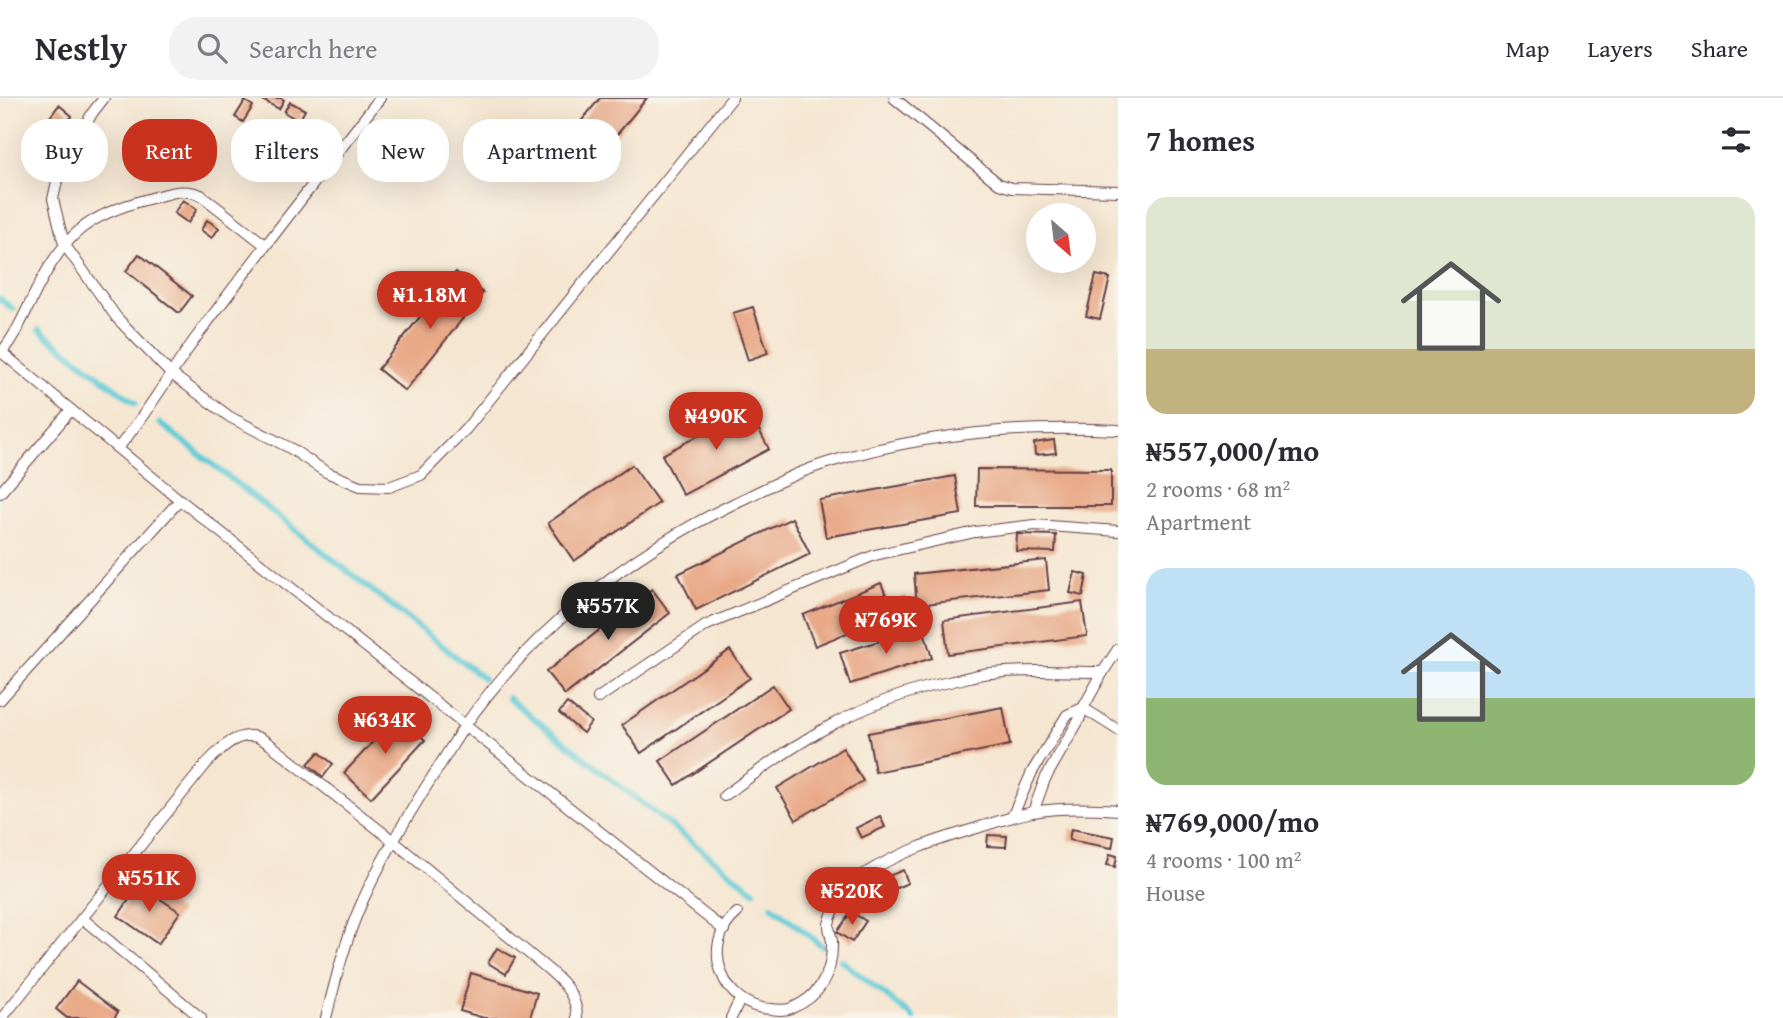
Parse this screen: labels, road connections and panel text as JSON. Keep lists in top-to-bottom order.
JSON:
{
  "north": "bottom right",
  "page": {
    "header": "Nestly",
    "search": "Search here",
    "nav": ["Map", "Layers", "Share"],
    "heading": "7 homes",
    "chip": [
      "Buy",
      "Rent",
      "Filters",
      "New",
      "Apartment"
    ],
    "list": [
      {
        "name": "₦557,000/mo",
        "note": "2 rooms · 68 m² · Apartment"
      },
      {
        "name": "₦769,000/mo",
        "note": "4 rooms · 100 m² · House"
      }
    ],
    "price": [
      "₦1.18M",
      "₦490K",
      "₦557K",
      "₦769K",
      "₦634K",
      "₦551K",
      "₦520K"
    ]
  }
}
